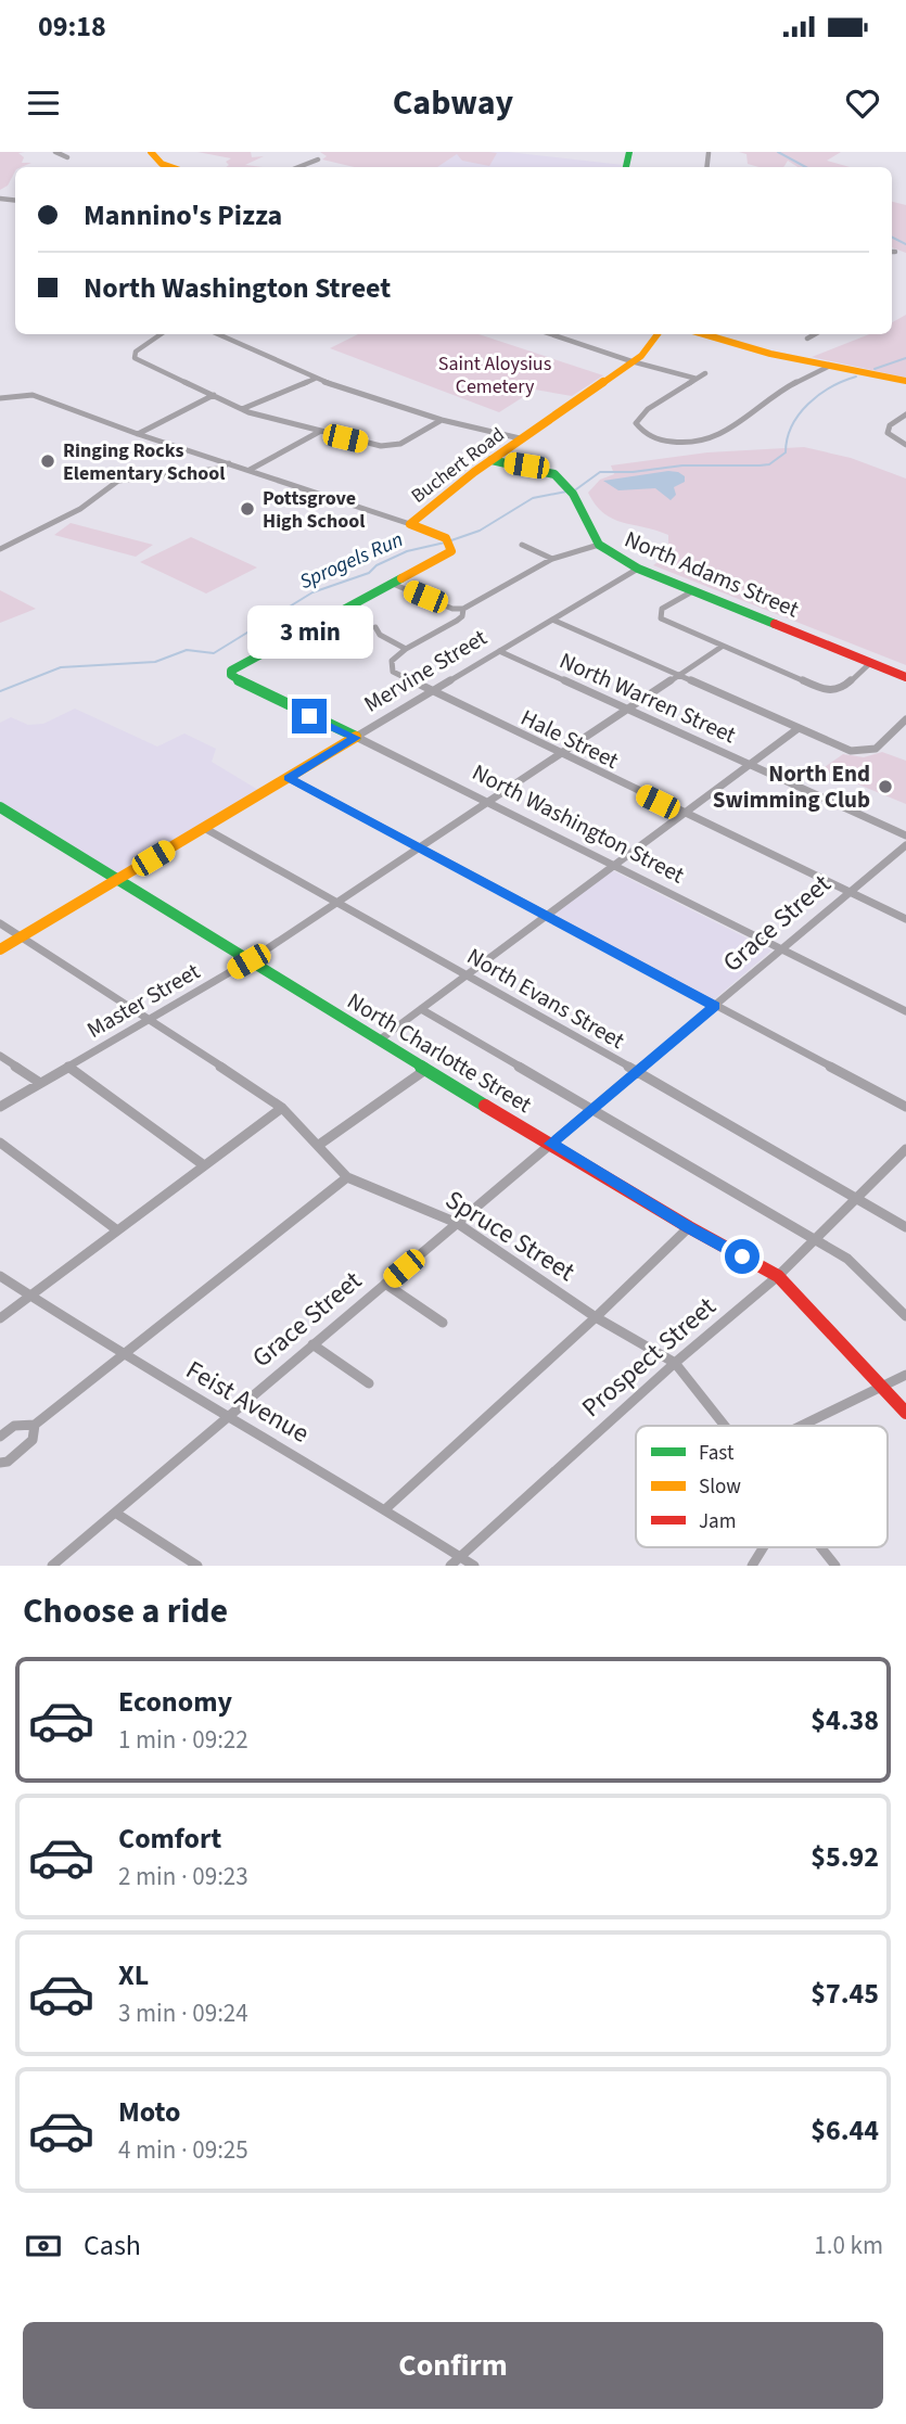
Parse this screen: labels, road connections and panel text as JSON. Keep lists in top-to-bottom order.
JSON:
{
  "streets": {
    "street": [
      "Buchert Road",
      "North Adams Street",
      "Mervine Street",
      "North Warren Street",
      "Hale Street",
      "North Washington Street",
      "Grace Street",
      "North Evans Street",
      "Master Street",
      "North Charlotte Street",
      "Spruce Street",
      "Prospect Street",
      "Feist Avenue"
    ]
  },
  "crossings": [
    ["Buchert Road", "North Adams Street"],
    ["Buchert Road", "North Washington Street"],
    ["North Adams Street", "Mervine Street"],
    ["Mervine Street", "North Warren Street"],
    ["Mervine Street", "Hale Street"],
    ["Mervine Street", "North Washington Street"],
    ["Mervine Street", "North Evans Street"],
    ["Mervine Street", "North Charlotte Street"],
    ["Mervine Street", "Spruce Street"],
    ["North Warren Street", "Master Street"],
    ["Hale Street", "Grace Street"],
    ["Hale Street", "Master Street"],
    ["North Washington Street", "Grace Street"],
    ["North Washington Street", "Master Street"],
    ["Grace Street", "North Evans Street"],
    ["Grace Street", "North Charlotte Street"],
    ["Grace Street", "Spruce Street"],
    ["Grace Street", "Feist Avenue"],
    ["North Evans Street", "Master Street"],
    ["North Evans Street", "Prospect Street"],
    ["Master Street", "North Charlotte Street"],
    ["Master Street", "Spruce Street"],
    ["North Charlotte Street", "Prospect Street"],
    ["Spruce Street", "Prospect Street"],
    ["Prospect Street", "Feist Avenue"]
  ],
  "water": ["Sprogels Run"],
  "parks": ["Saint Aloysius Cemetery"],
  "places": ["Ringing Rocks Elementary School", "Pottsgrove High School", "North End Swimming Club"],
  "legend": ["Fast", "Slow", "Jam"],
  "page": {
    "status": "09:18",
    "header": "Cabway",
    "banner": ["Mannino's Pizza", "North Washington Street"],
    "bubble": "3 min",
    "heading": "Choose a ride",
    "list": [
      {
        "name": "Economy",
        "note": "1 min · 09:22",
        "value": "$4.38"
      },
      {
        "name": "Comfort",
        "note": "2 min · 09:23",
        "value": "$5.92"
      },
      {
        "name": "XL",
        "note": "3 min · 09:24",
        "value": "$7.45"
      },
      {
        "name": "Moto",
        "note": "4 min · 09:25",
        "value": "$6.44"
      }
    ],
    "pay": ["Cash", "1.0 km"],
    "buttons": "Confirm"
  }
}
